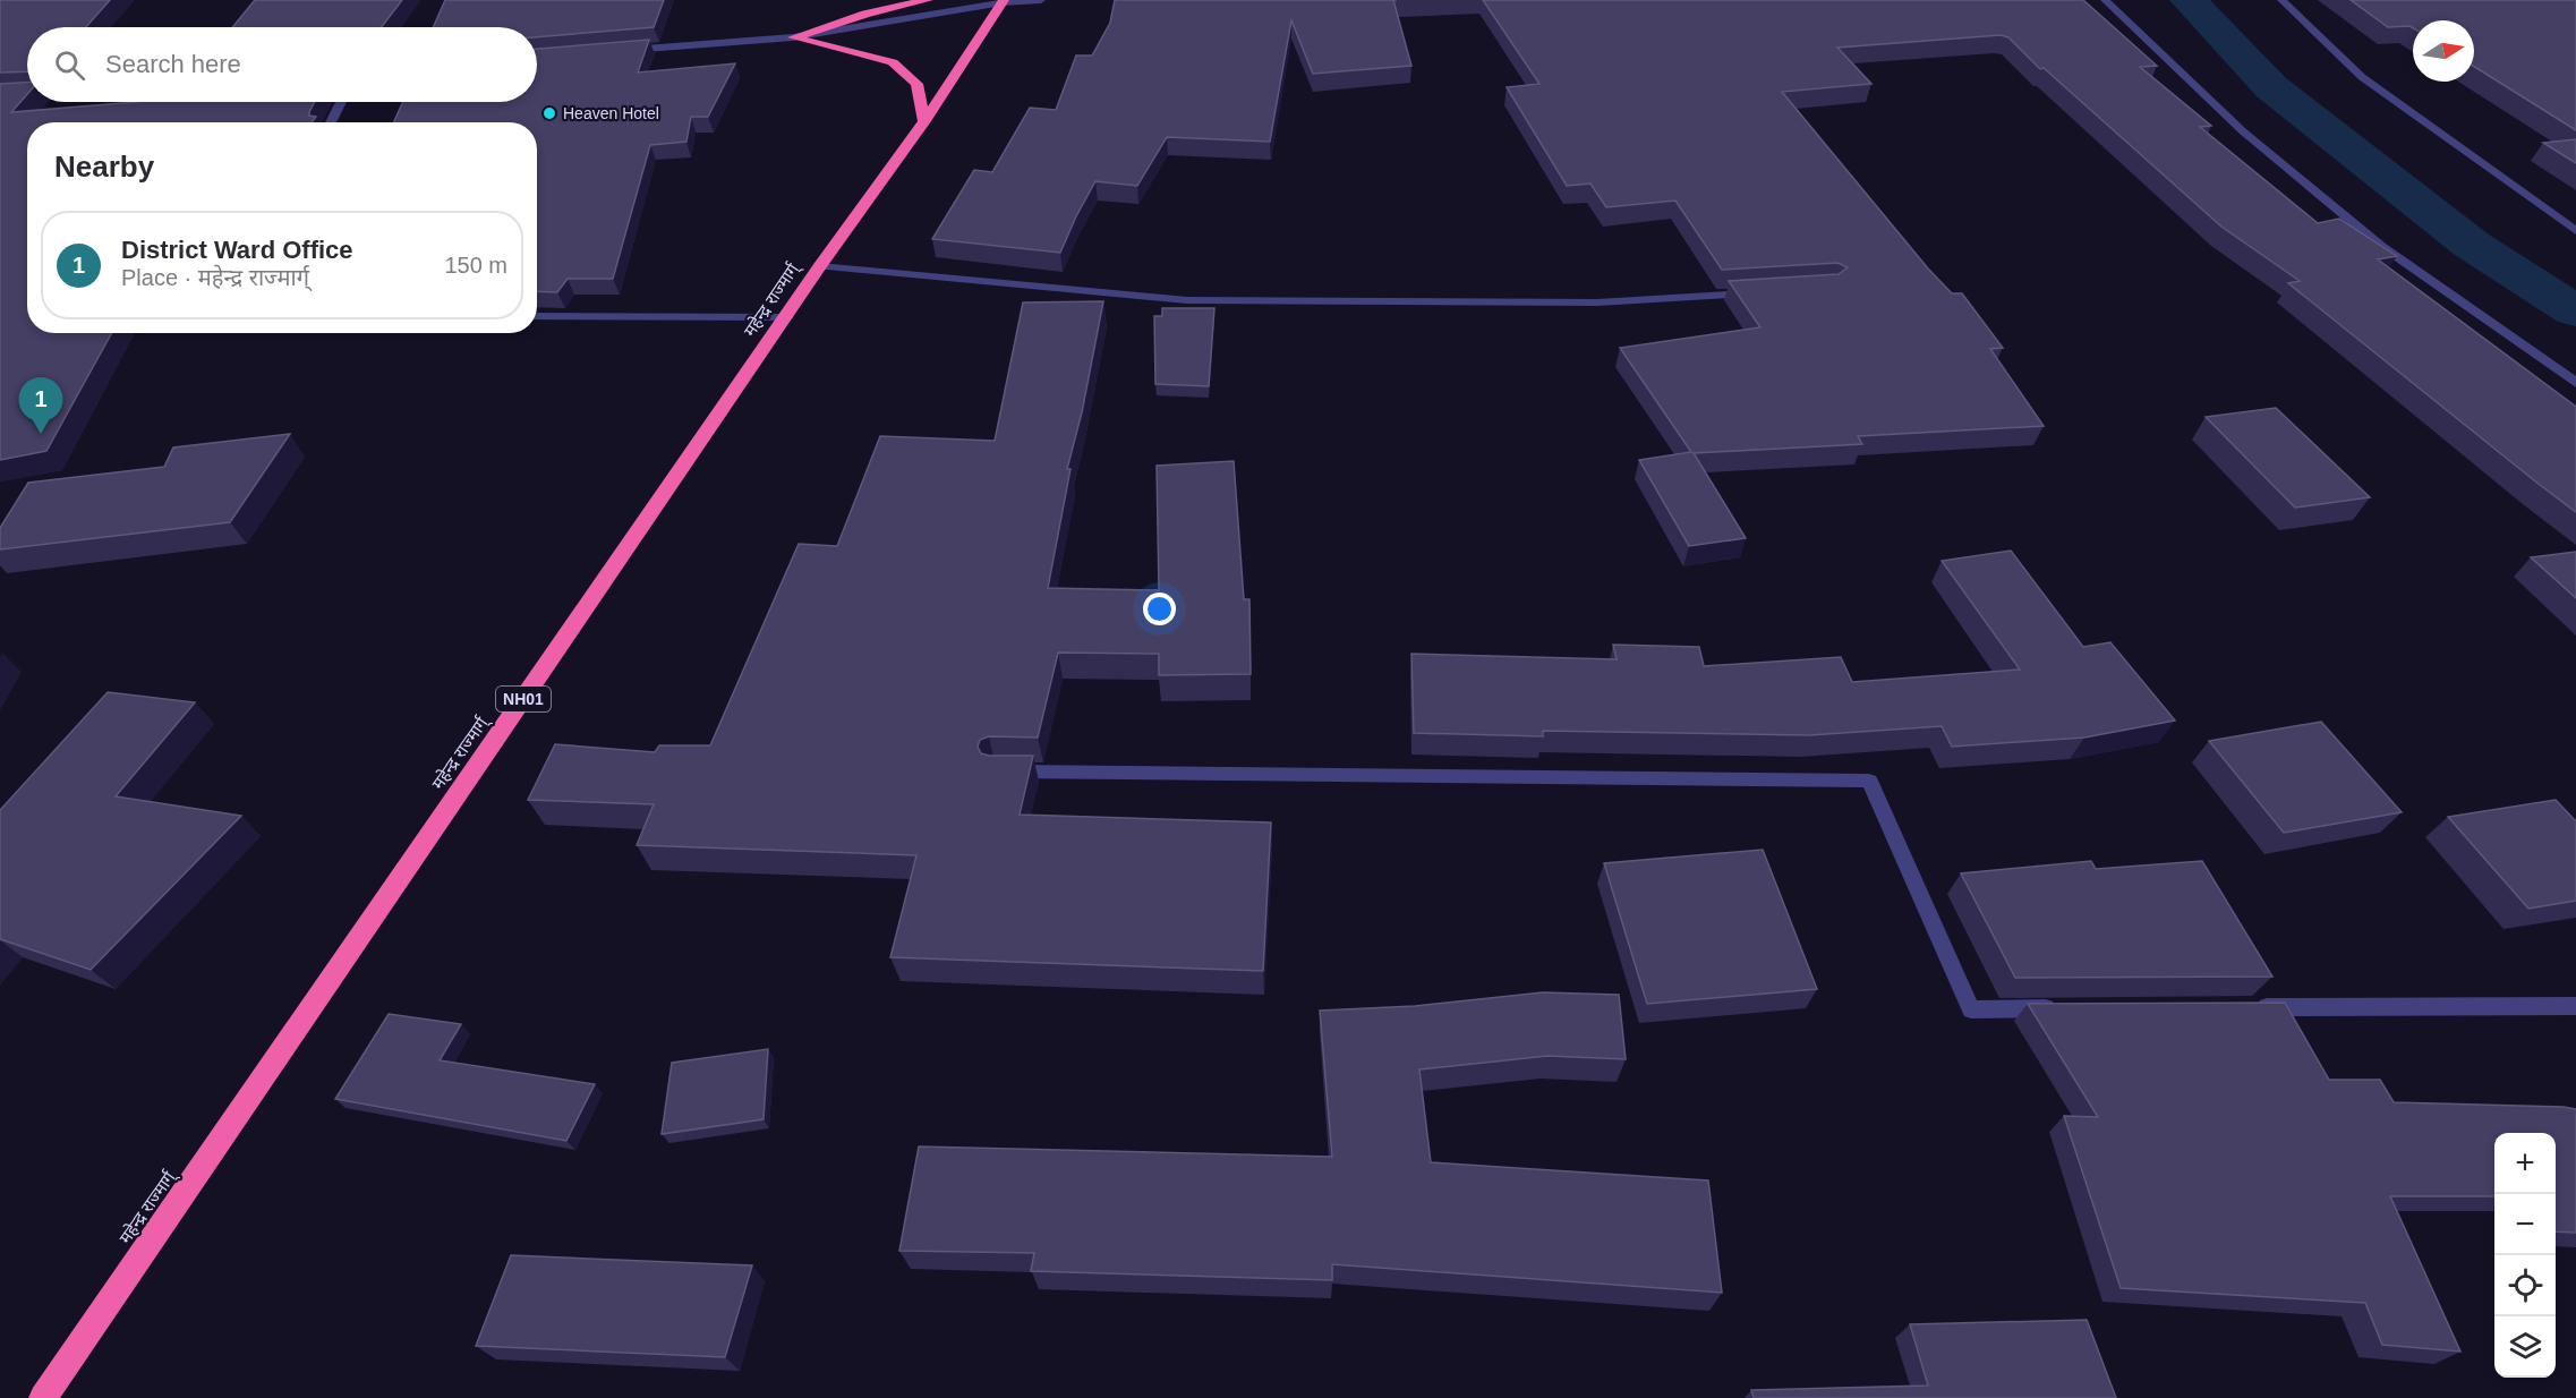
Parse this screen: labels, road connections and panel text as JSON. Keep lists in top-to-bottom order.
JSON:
{
  "streets": {
    "highway": ["महेन्द्र राज्मार्ग्", "NH01"]
  },
  "places": ["Heaven Hotel"],
  "north": "right",
  "page": {
    "search": "Search here",
    "heading": "Nearby",
    "list": [
      {
        "mark": "1",
        "name": "District Ward Office",
        "note": "Place · महेन्द्र राज्मार्ग्",
        "value": "150 m"
      }
    ],
    "pins": "1",
    "map_buttons": ["+", "−"]
  }
}
